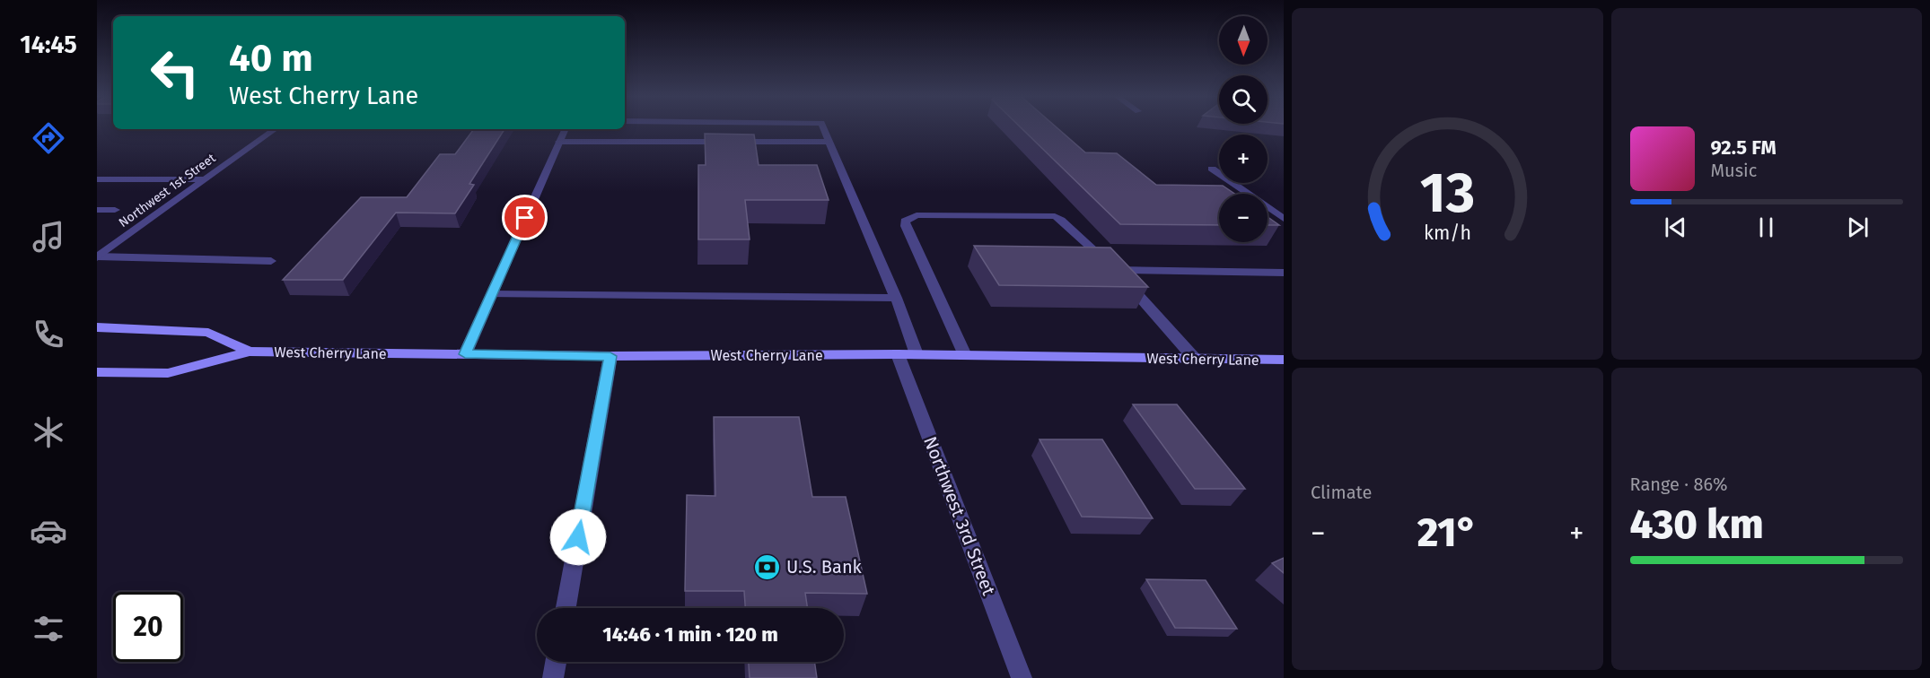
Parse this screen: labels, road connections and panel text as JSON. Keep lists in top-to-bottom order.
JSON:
{
  "streets": {
    "main road": ["West Cherry Lane"],
    "street": ["Northwest 1st Street", "Northwest 3rd Street"]
  },
  "crossings": [
    ["West Cherry Lane", "Northwest 3rd Street"]
  ],
  "places": {
    "bank": ["U.S. Bank"]
  },
  "north": "bottom",
  "page": {
    "tabs": "14:45",
    "map_buttons": ["+", "−"],
    "turn": ["40 m", "West Cherry Lane"],
    "song": ["92.5 FM", "Music"],
    "tile": [
      "Climate",
      ["Range · 86%", "430 km"]
    ],
    "heat": ["−", "21°", "+"],
    "limit": "20",
    "trip": "14:46 · 1 min · 120 m",
    "gauge": ["13", "km/h"]
  }
}
